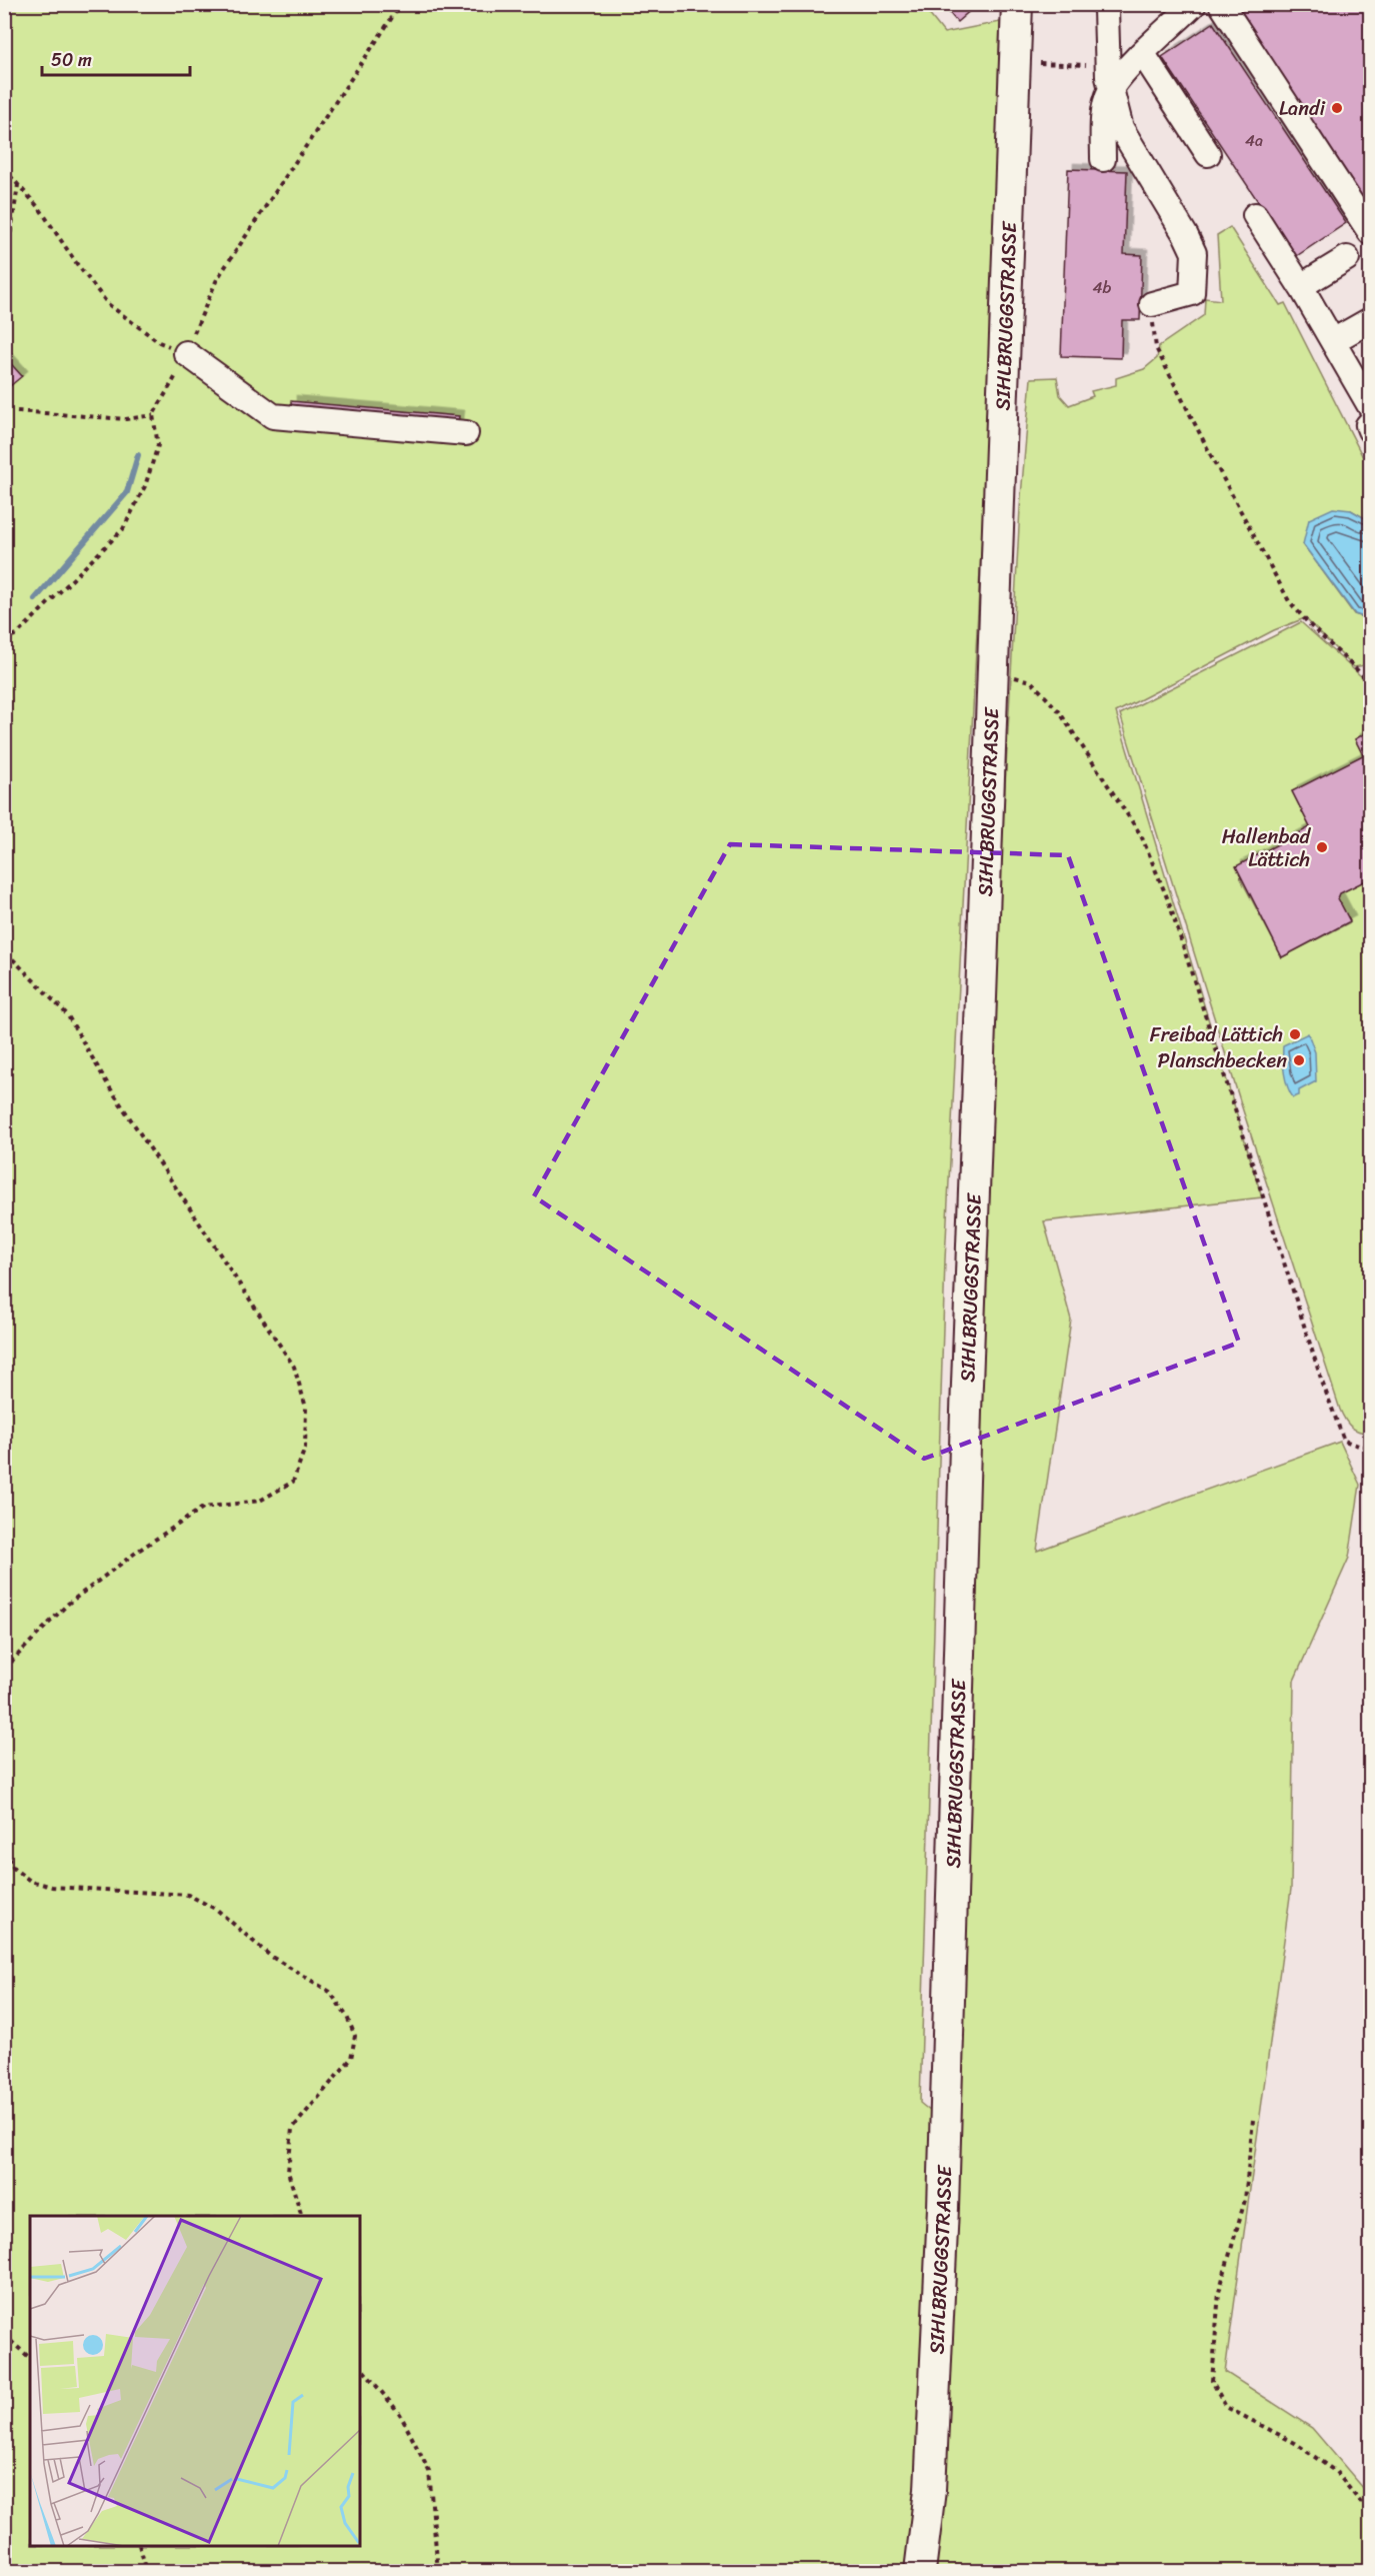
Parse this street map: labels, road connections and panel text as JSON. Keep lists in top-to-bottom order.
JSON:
{
  "streets": {
    "main road": ["SIHLBRUGGSTRASSE"]
  },
  "places": [
    "Landi",
    "Hallenbad Lättich",
    "Freibad Lättich",
    "Planschbecken"
  ],
  "house_numbers": ["4a", "4b"],
  "scale_bar": "50 m"
}
